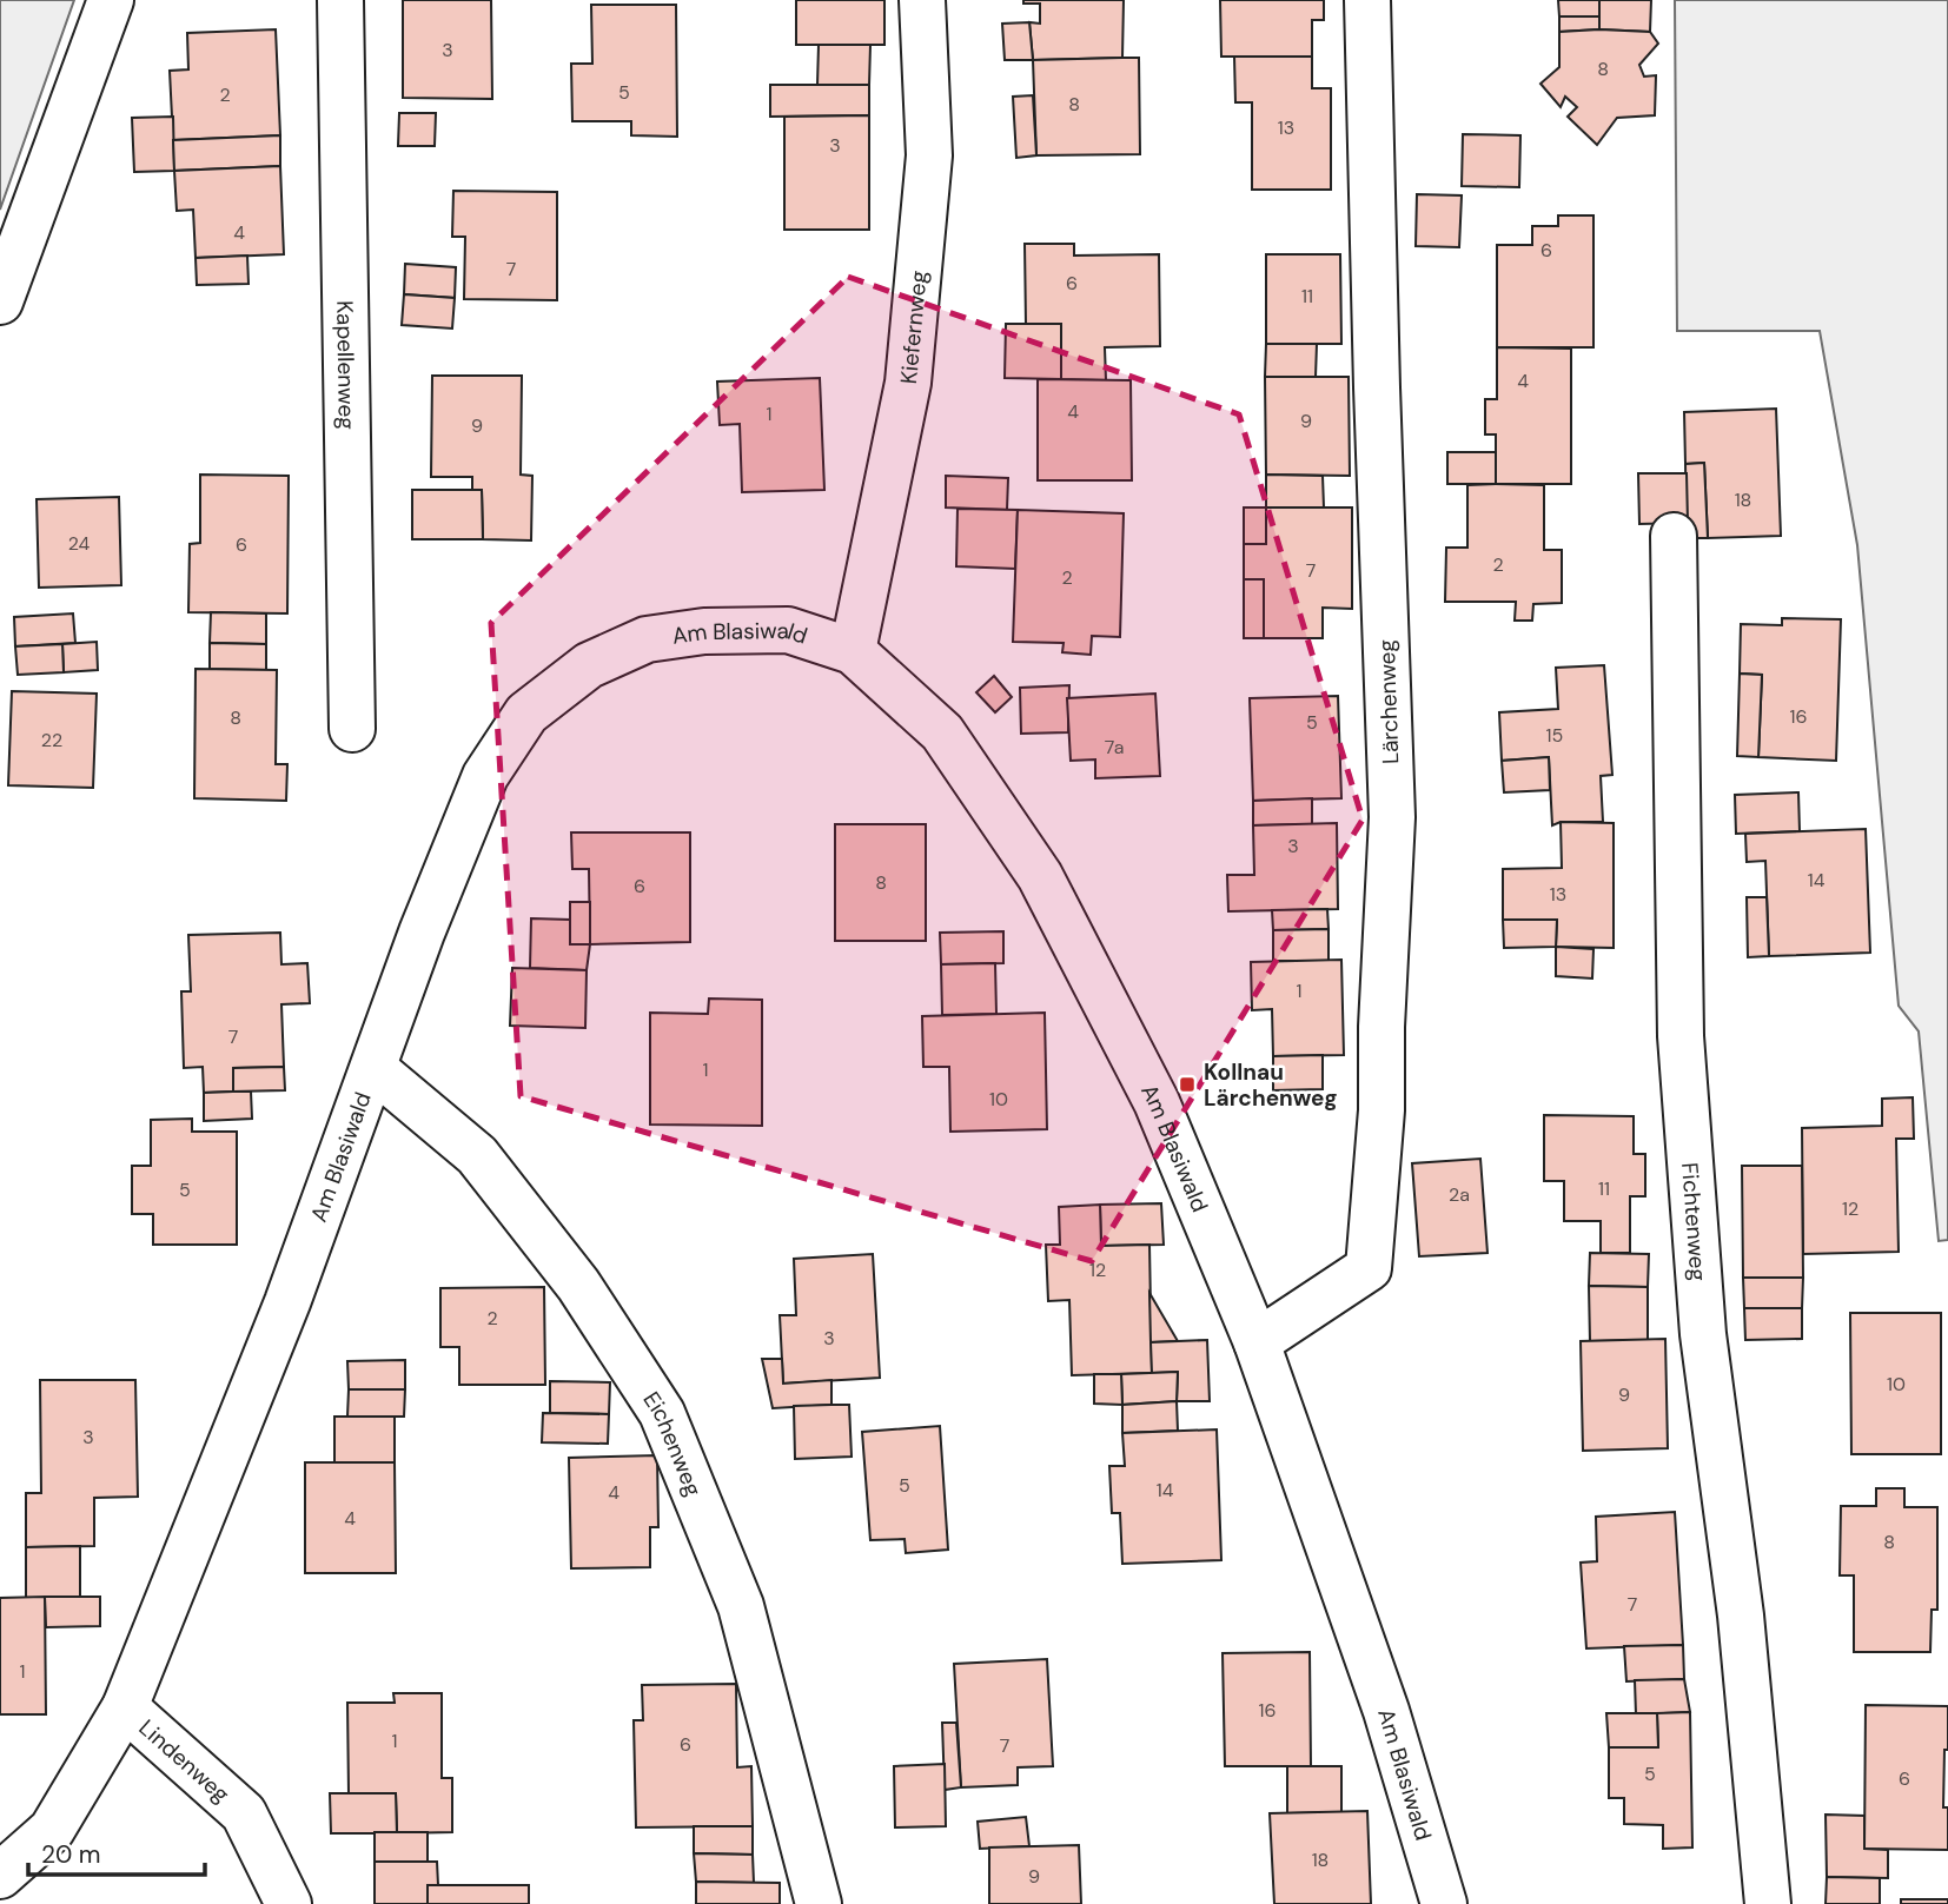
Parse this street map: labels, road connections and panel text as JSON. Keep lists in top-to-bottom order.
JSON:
{
  "streets": {
    "street": [
      "Kiefernweg",
      "Kapellenweg",
      "Am Blasiwald",
      "Lärchenweg",
      "Fichtenweg",
      "Eichenweg",
      "Lindenweg"
    ]
  },
  "crossings": [
    ["Kiefernweg", "Am Blasiwald"],
    ["Am Blasiwald", "Lärchenweg"],
    ["Am Blasiwald", "Eichenweg"],
    ["Am Blasiwald", "Lindenweg"]
  ],
  "places": {
    "transit": ["Kollnau Lärchenweg"]
  },
  "house_numbers": [
    "3",
    "8",
    "5",
    "2",
    "8",
    "13",
    "3",
    "4",
    "6",
    "7",
    "6",
    "11",
    "4",
    "4",
    "1",
    "9",
    "9",
    "18",
    "24",
    "6",
    "2",
    "7",
    "2",
    "16",
    "8",
    "5",
    "15",
    "22",
    "7a",
    "3",
    "14",
    "8",
    "6",
    "13",
    "1",
    "7",
    "1",
    "10",
    "11",
    "5",
    "2a",
    "12",
    "12",
    "2",
    "3",
    "10",
    "9",
    "3",
    "5",
    "14",
    "4",
    "4",
    "8",
    "7",
    "1",
    "16",
    "1",
    "6",
    "7",
    "5",
    "6",
    "18",
    "9"
  ],
  "scale_bar": "20 m"
}
